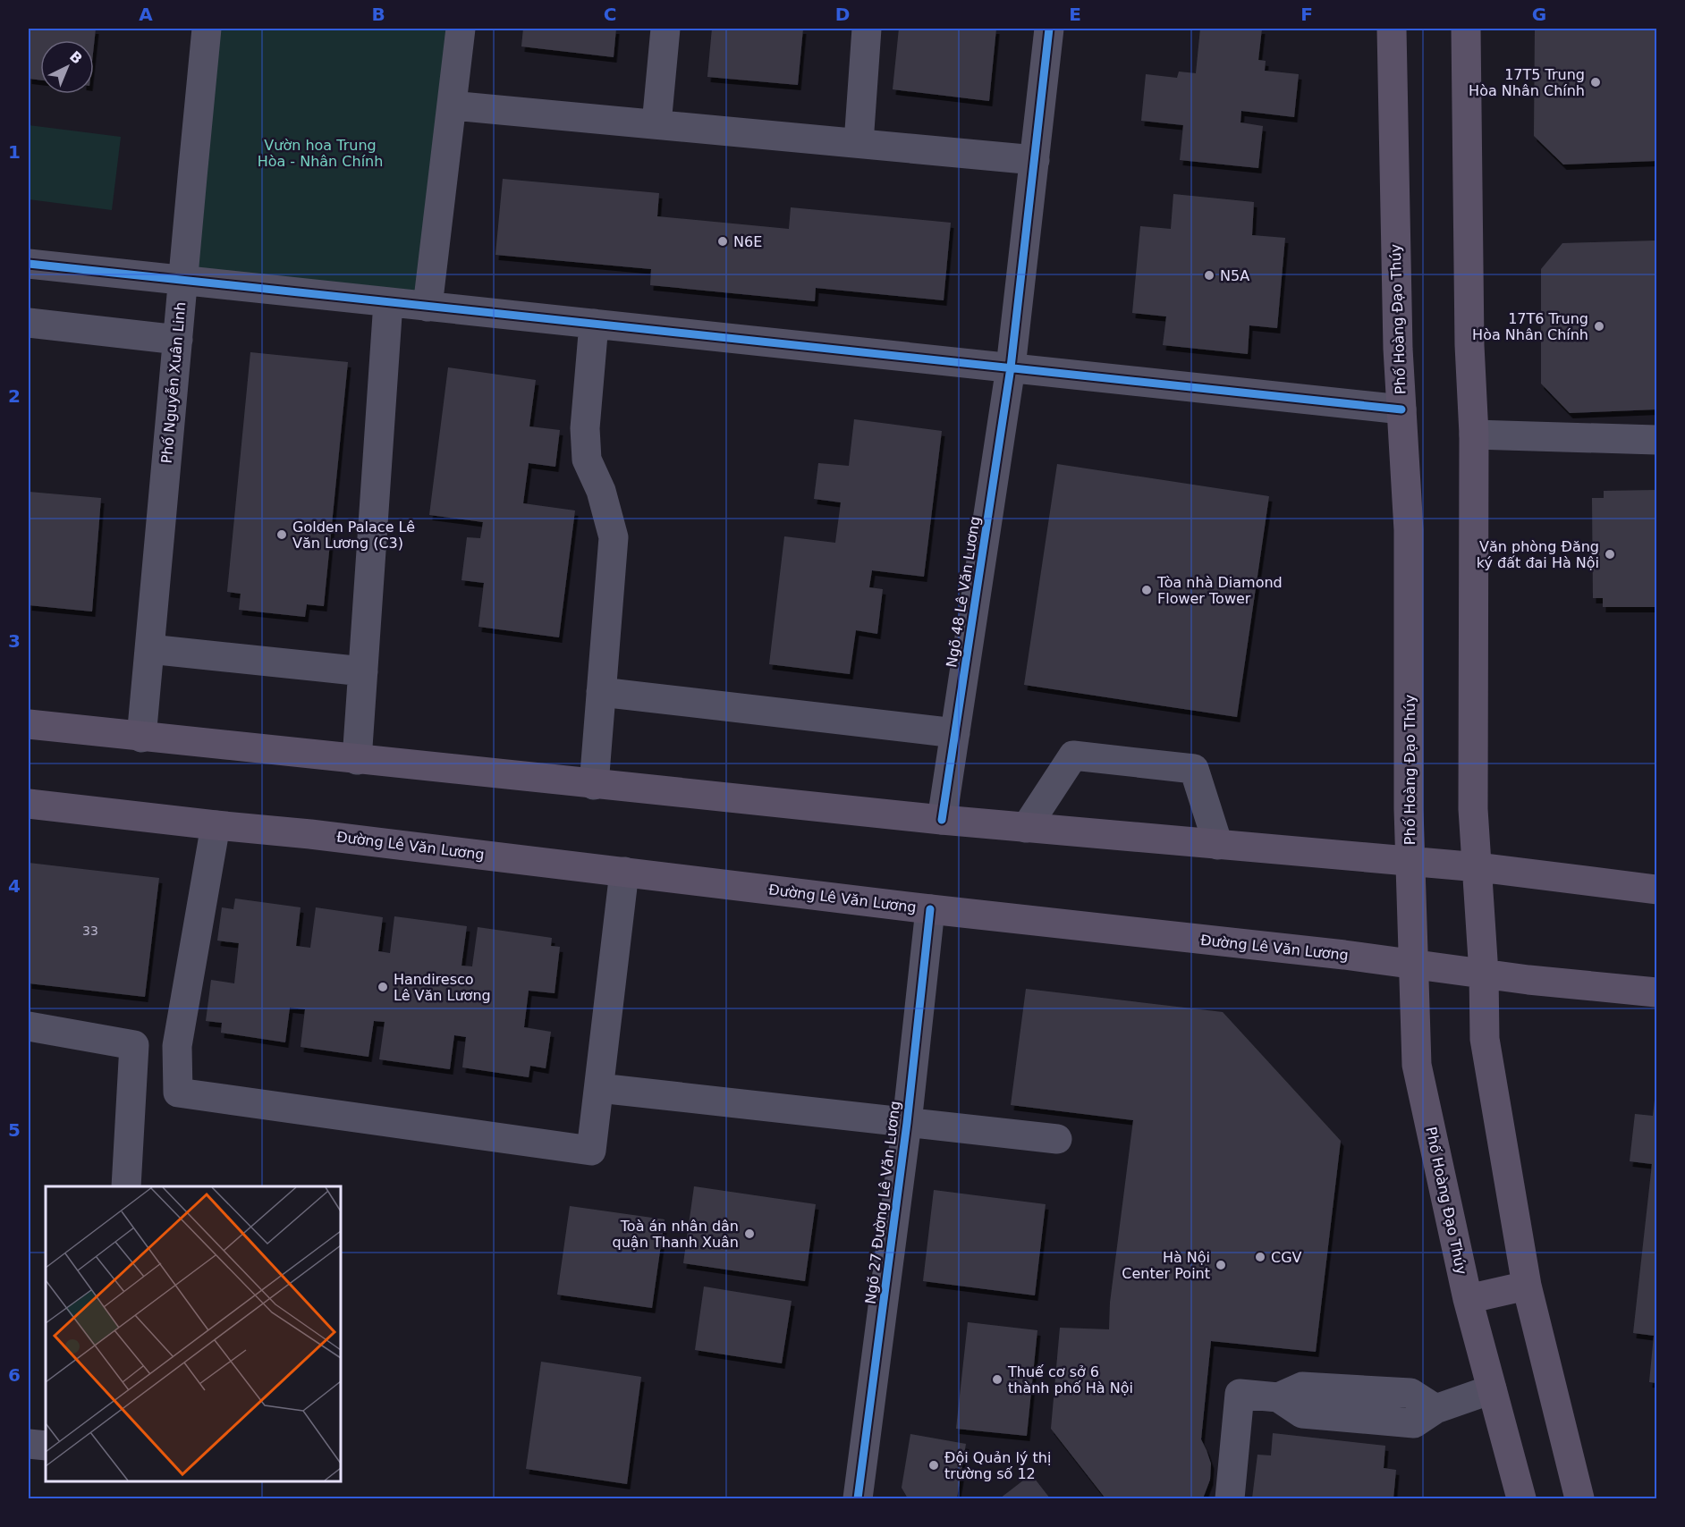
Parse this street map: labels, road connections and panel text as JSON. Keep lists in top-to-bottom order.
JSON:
{
  "streets": {
    "main road": ["Phố Hoàng Đạo Thúy", "Đường Lê Văn Lương"],
    "street": ["Phố Nguyễn Xuân Linh", "Ngõ 48 Lê Văn Lương", "Ngõ 27 Đường Lê Văn Lương"]
  },
  "crossings": [
    ["Phố Hoàng Đạo Thúy", "Đường Lê Văn Lương"],
    ["Đường Lê Văn Lương", "Ngõ 27 Đường Lê Văn Lương"]
  ],
  "parks": ["Vườn hoa Trung Hòa - Nhân Chính"],
  "places": [
    "17T5 Trung Hòa Nhân Chính",
    "N6E",
    "N5A",
    "17T6 Trung Hòa Nhân Chính",
    "Golden Palace Lê Văn Lương (C3)",
    "Văn phòng Đăng ký đất đai Hà Nội",
    "Tòa nhà Diamond Flower Tower",
    "Handiresco Lê Văn Lương",
    "Toà án nhân dân quận Thanh Xuân",
    "CGV",
    "Hà Nội Center Point",
    "Thuế cơ sở 6 thành phố Hà Nội",
    "Đội Quản lý thị trường số 12"
  ],
  "house_numbers": ["33"],
  "north": "top right",
  "grid": {
    "columns": [
      "A",
      "B",
      "C",
      "D",
      "E",
      "F",
      "G"
    ],
    "rows": [
      "1",
      "2",
      "3",
      "4",
      "5",
      "6"
    ]
  }
}
